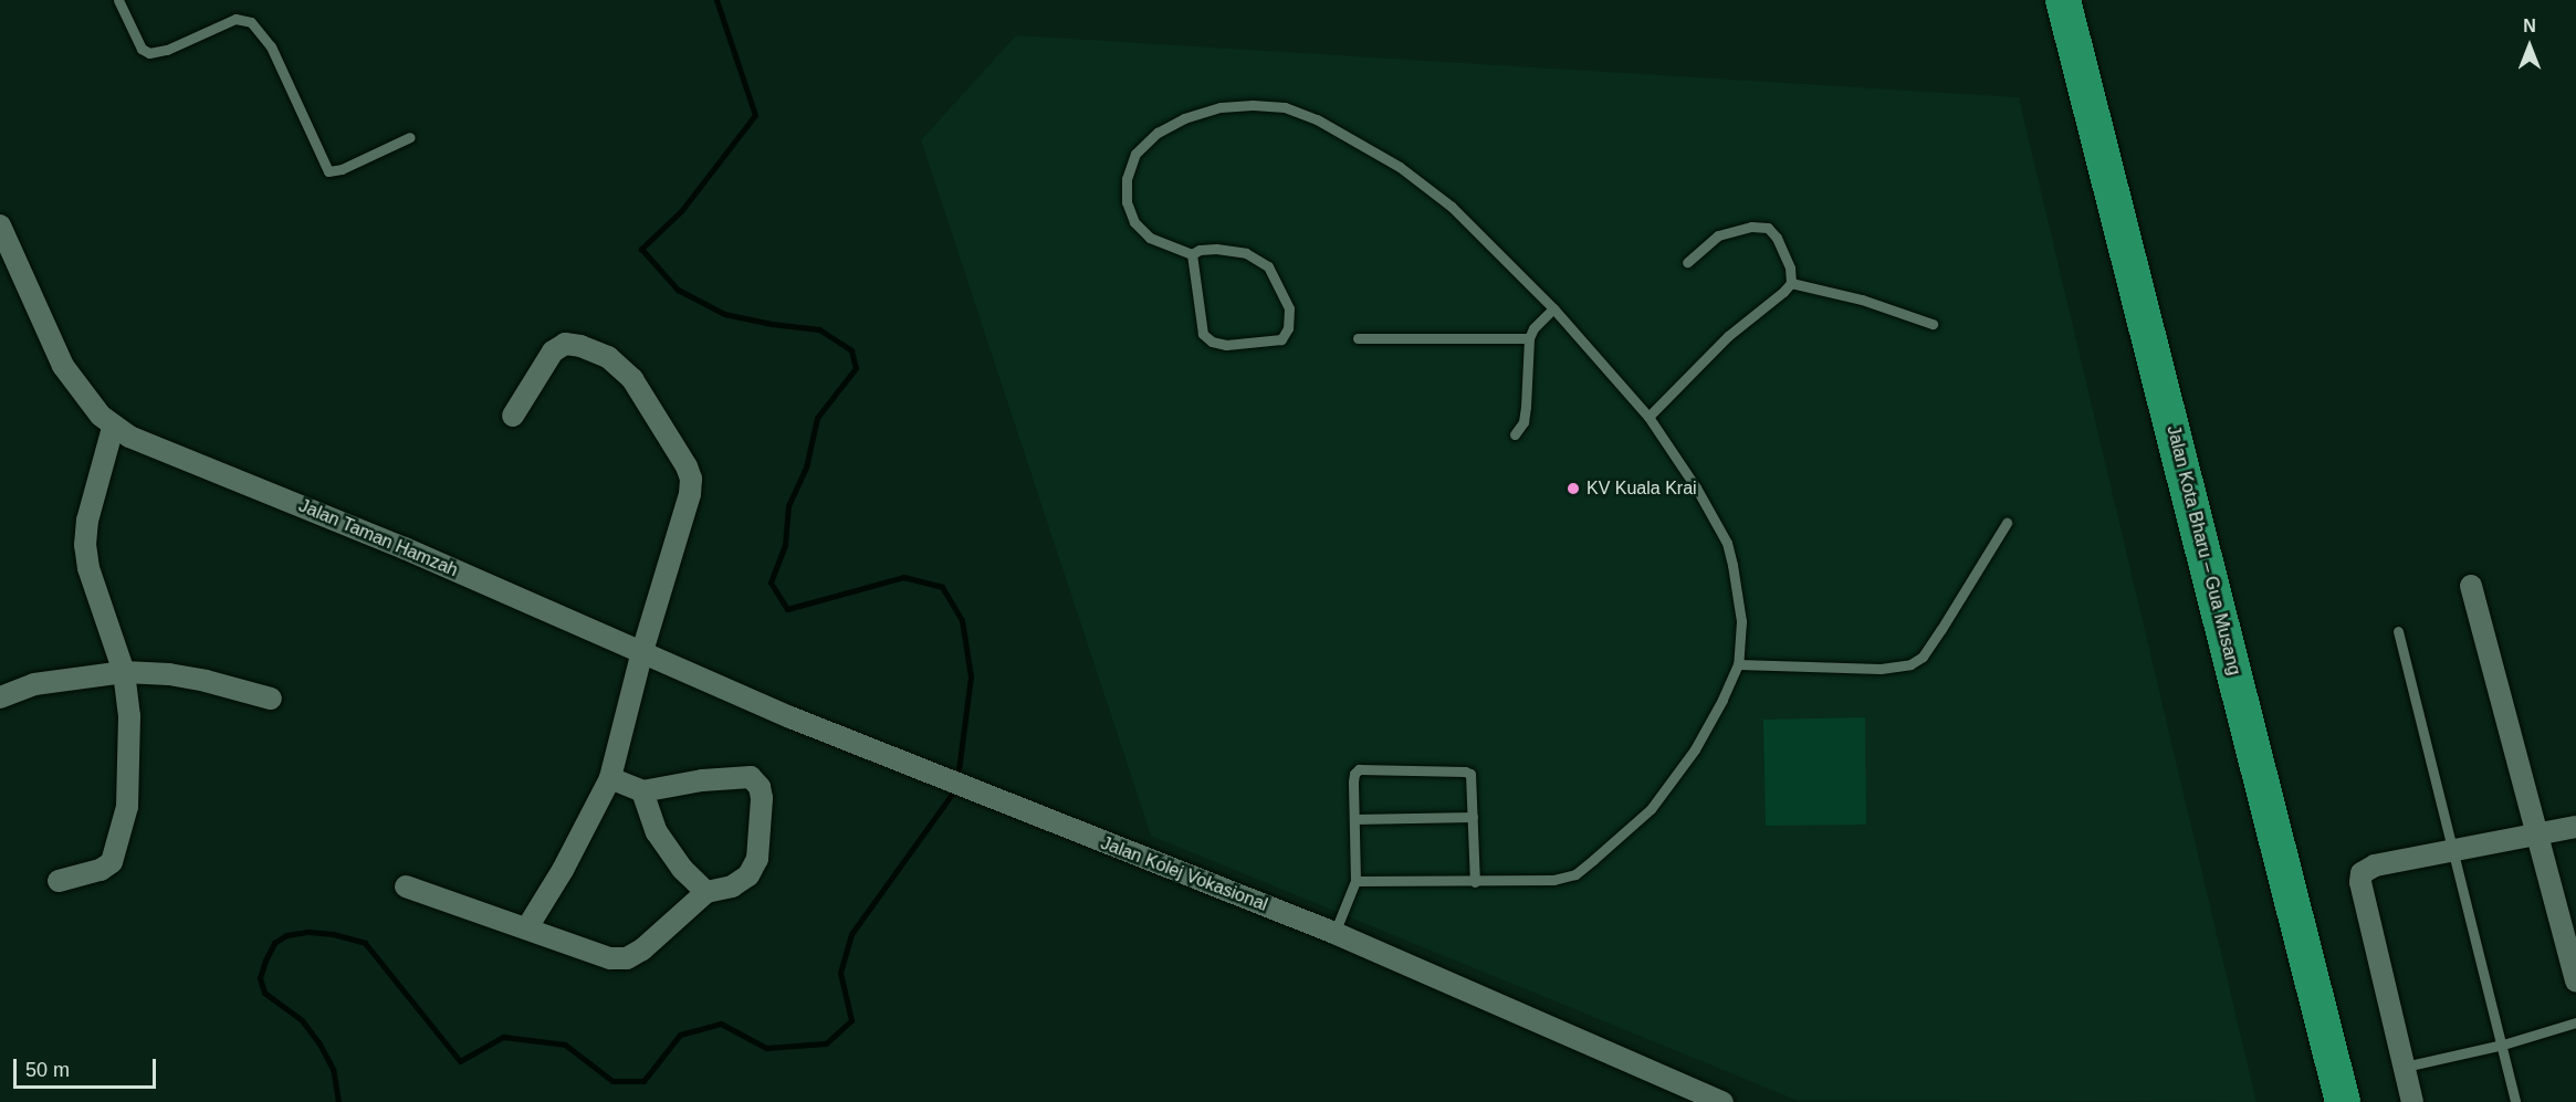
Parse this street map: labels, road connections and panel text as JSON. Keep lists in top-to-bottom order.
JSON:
{
  "streets": {
    "highway": ["Jalan Kota Bharu – Gua Musang"],
    "street": ["Jalan Taman Hamzah", "Jalan Kolej Vokasional"]
  },
  "crossings": [
    ["Jalan Taman Hamzah", "Jalan Kolej Vokasional"]
  ],
  "places": ["KV Kuala Krai"],
  "scale_bar": "50 m",
  "north": "top"
}
